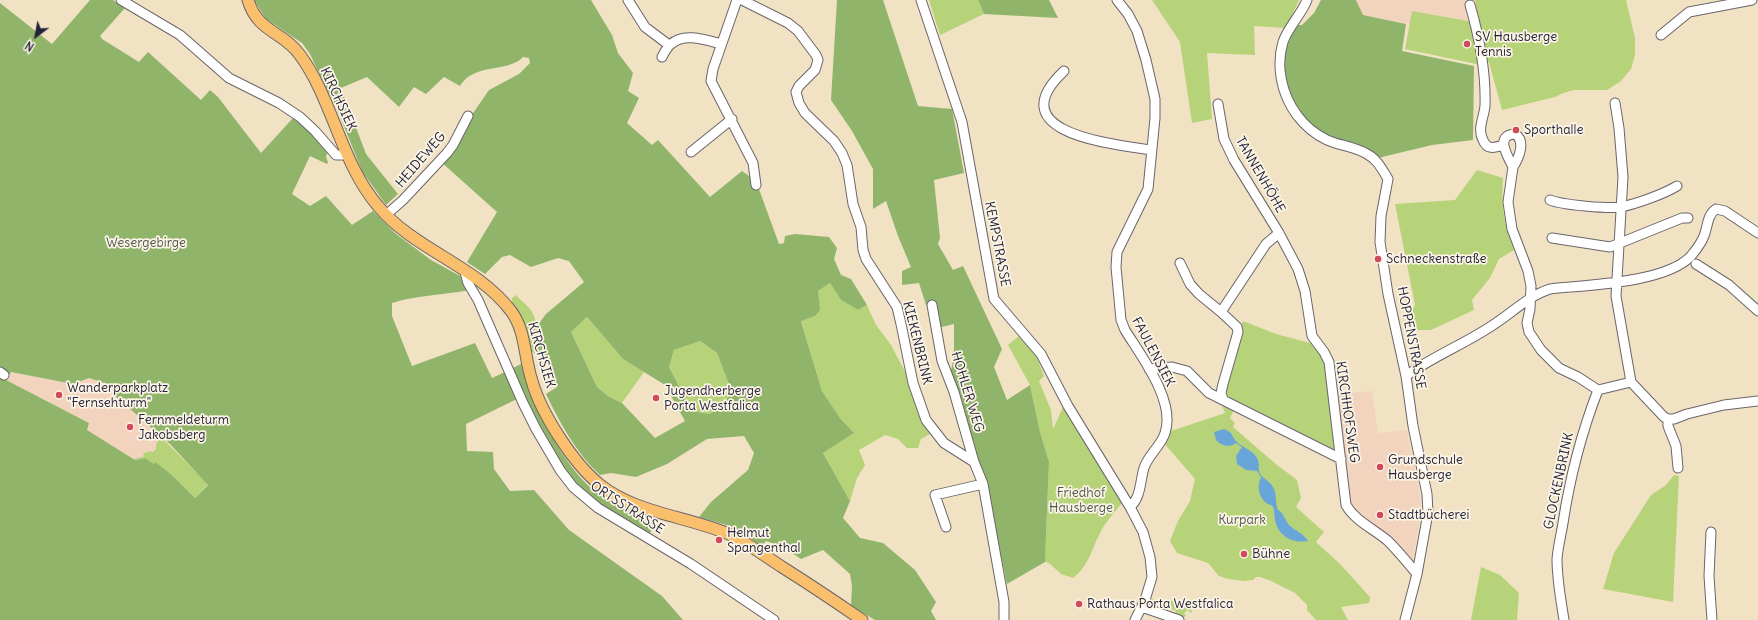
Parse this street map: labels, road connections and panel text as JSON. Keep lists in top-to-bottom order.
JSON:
{
  "streets": {
    "main road": ["KIRCHSIEK"],
    "street": [
      "HEIDEWEG",
      "TANNENHÖHE",
      "KEMPSTRASSE",
      "HOPPENSTRASSE",
      "KIEKENBRINK",
      "FAULENSIEK",
      "HOHLER WEG",
      "KIRCHHOFSWEG",
      "GLOCKENBRINK",
      "ORTSSTRASSE"
    ]
  },
  "crossings": [
    ["KIRCHSIEK", "HEIDEWEG"],
    ["KIRCHSIEK", "ORTSSTRASSE"],
    ["TANNENHÖHE", "KIRCHHOFSWEG"],
    ["KEMPSTRASSE", "FAULENSIEK"],
    ["HOPPENSTRASSE", "KIRCHHOFSWEG"],
    ["KIEKENBRINK", "HOHLER WEG"]
  ],
  "parks": ["Wesergebirge", "Friedhof Hausberge", "Kurpark"],
  "places": [
    "SV Hausberge Tennis",
    "Sporthalle",
    "Schneckenstraße",
    "Wanderparkplatz \"Fernsehturm\"",
    "Jugendherberge Porta Westfalica",
    "Fernmeldeturm Jakobsberg",
    "Grundschule Hausberge",
    "Stadtbücherei",
    "Helmut Spangenthal",
    "Bühne",
    "Rathaus Porta Westfalica"
  ],
  "north": "bottom left"
}
